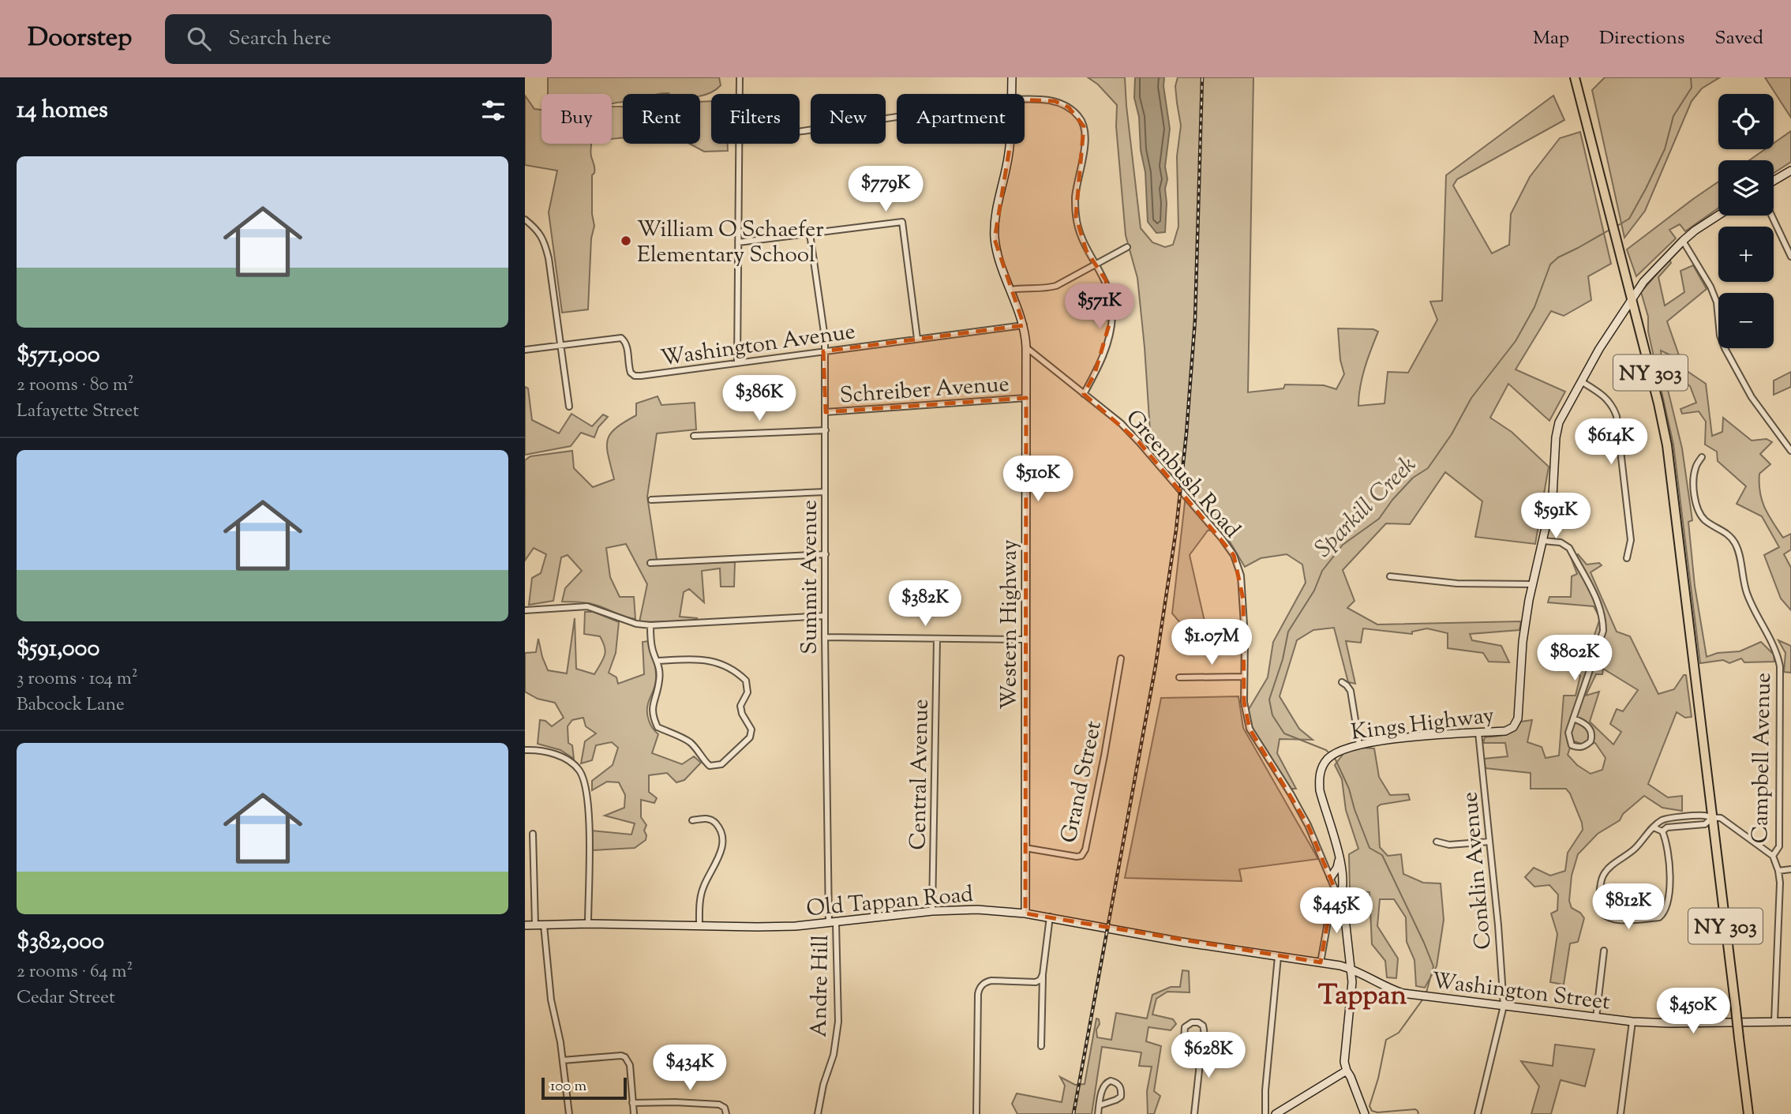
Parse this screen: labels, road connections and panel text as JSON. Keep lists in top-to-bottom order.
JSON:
{
  "streets": {
    "main road": ["NY 303"],
    "street": [
      "Washington Avenue",
      "Schreiber Avenue",
      "Greenbush Road",
      "Summit Avenue",
      "Western Highway",
      "Kings Highway",
      "Campbell Avenue",
      "Central Avenue",
      "Grand Street",
      "Conklin Avenue",
      "Old Tappan Road",
      "Andre Hill",
      "Washington Street"
    ]
  },
  "crossings": [
    ["Washington Avenue", "Summit Avenue"],
    ["Washington Avenue", "Western Highway"],
    ["NY 303", "Kings Highway"],
    ["NY 303", "Campbell Avenue"],
    ["Schreiber Avenue", "Summit Avenue"],
    ["Schreiber Avenue", "Western Highway"],
    ["Greenbush Road", "Western Highway"],
    ["Greenbush Road", "Kings Highway"],
    ["Summit Avenue", "Old Tappan Road"],
    ["Summit Avenue", "Andre Hill"],
    ["Western Highway", "Grand Street"],
    ["Western Highway", "Old Tappan Road"],
    ["Kings Highway", "Conklin Avenue"],
    ["Kings Highway", "Old Tappan Road"],
    ["Kings Highway", "Washington Street"],
    ["Campbell Avenue", "Washington Street"],
    ["Central Avenue", "Old Tappan Road"],
    ["Conklin Avenue", "Washington Street"],
    ["Old Tappan Road", "Andre Hill"],
    ["Old Tappan Road", "Washington Street"]
  ],
  "districts": ["Tappan"],
  "water": ["Sparkill Creek"],
  "places": ["William O Schaefer Elementary School"],
  "scale_bar": "100 m",
  "page": {
    "header": "Doorstep",
    "search": "Search here",
    "nav": ["Map", "Directions", "Saved"],
    "heading": "14 homes",
    "map_buttons": ["+", "−"],
    "chip": [
      "Buy",
      "Rent",
      "Filters",
      "New",
      "Apartment"
    ],
    "list": [
      {
        "name": "$571,000",
        "note": "2 rooms · 80 m² · Lafayette Street"
      },
      {
        "name": "$591,000",
        "note": "3 rooms · 104 m² · Babcock Lane"
      },
      {
        "name": "$382,000",
        "note": "2 rooms · 64 m² · Cedar Street"
      }
    ],
    "price": [
      "$779K",
      "$571K",
      "$386K",
      "$614K",
      "$510K",
      "$591K",
      "$382K",
      "$1.07M",
      "$802K",
      "$812K",
      "$445K",
      "$450K",
      "$628K",
      "$434K"
    ],
    "scale": "100 m"
  }
}
